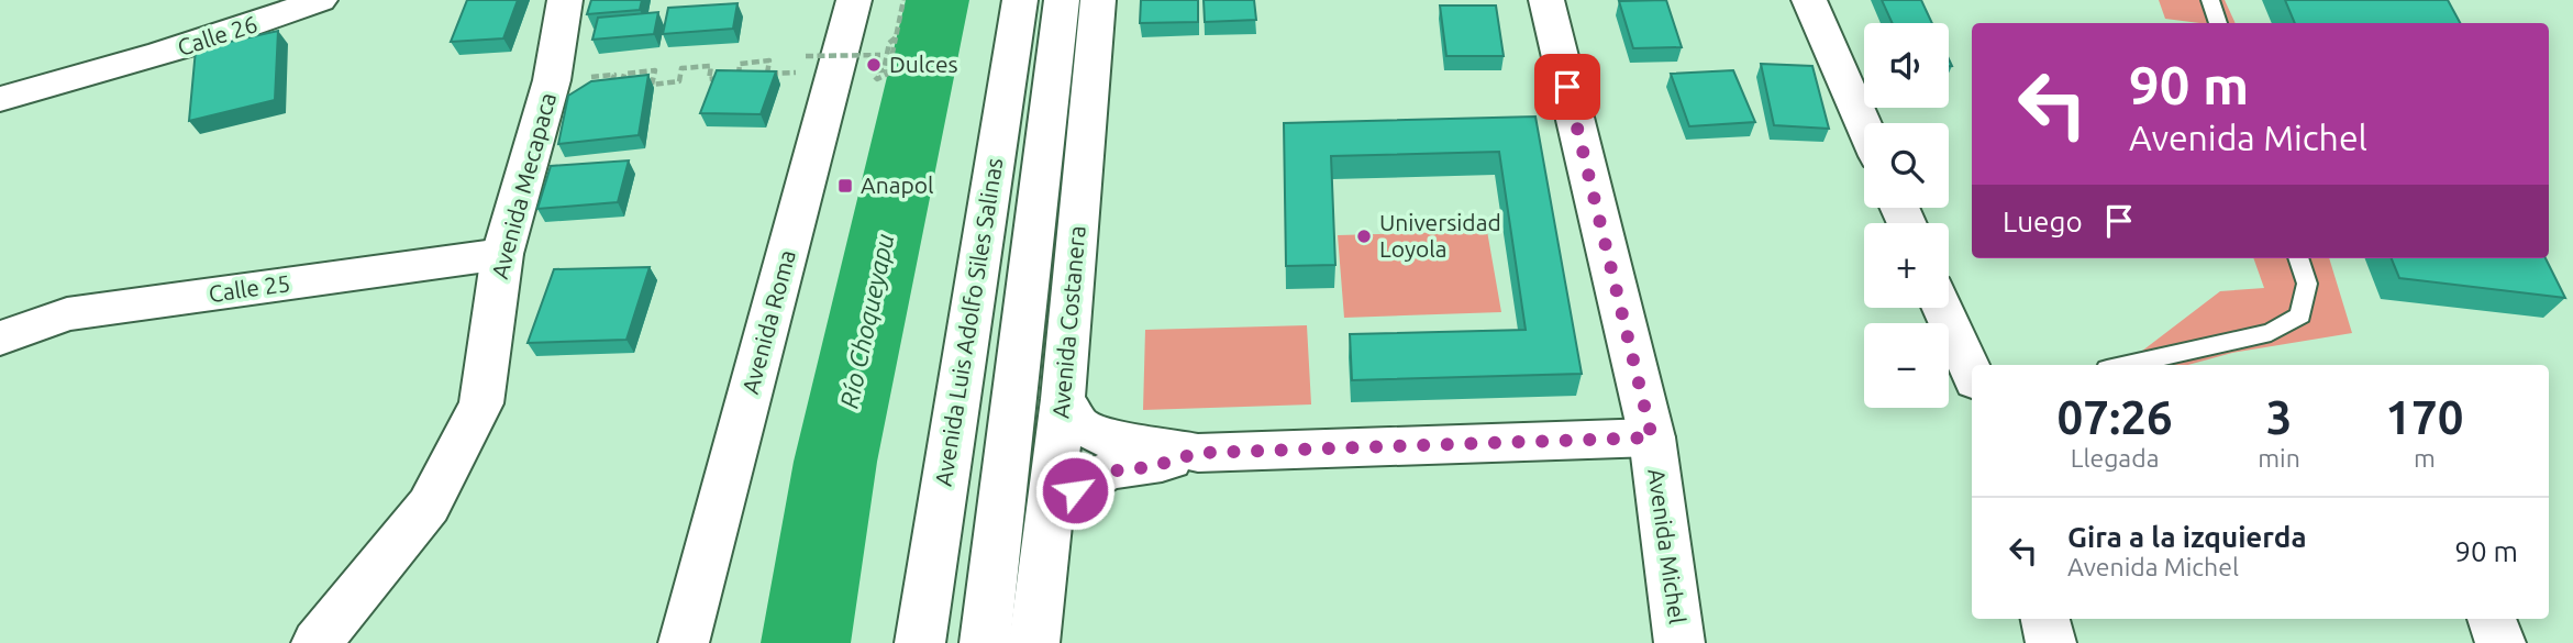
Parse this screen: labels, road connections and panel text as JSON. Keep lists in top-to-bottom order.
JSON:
{
  "streets": {
    "street": [
      "Calle 26",
      "Avenida Mecapaca",
      "Calle 25",
      "Avenida Roma",
      "Avenida Luis Adolfo Siles Salinas",
      "Avenida Costanera",
      "Avenida Michel"
    ]
  },
  "crossings": [
    ["Avenida Mecapaca", "Calle 25"]
  ],
  "water": ["Río Choqueyapu"],
  "places": {
    "other": ["Dulces", "Universidad Loyola"],
    "transit": ["Anapol"]
  },
  "page": {
    "map_buttons": ["+", "−"],
    "turn": ["90 m", "Avenida Michel"],
    "then": "Luego",
    "eta": [
      "07:26",
      "Llegada",
      "3",
      "min",
      "170",
      "m"
    ],
    "list": [
      {
        "name": "Gira a la izquierda",
        "note": "Avenida Michel",
        "value": "90 m"
      }
    ]
  }
}
